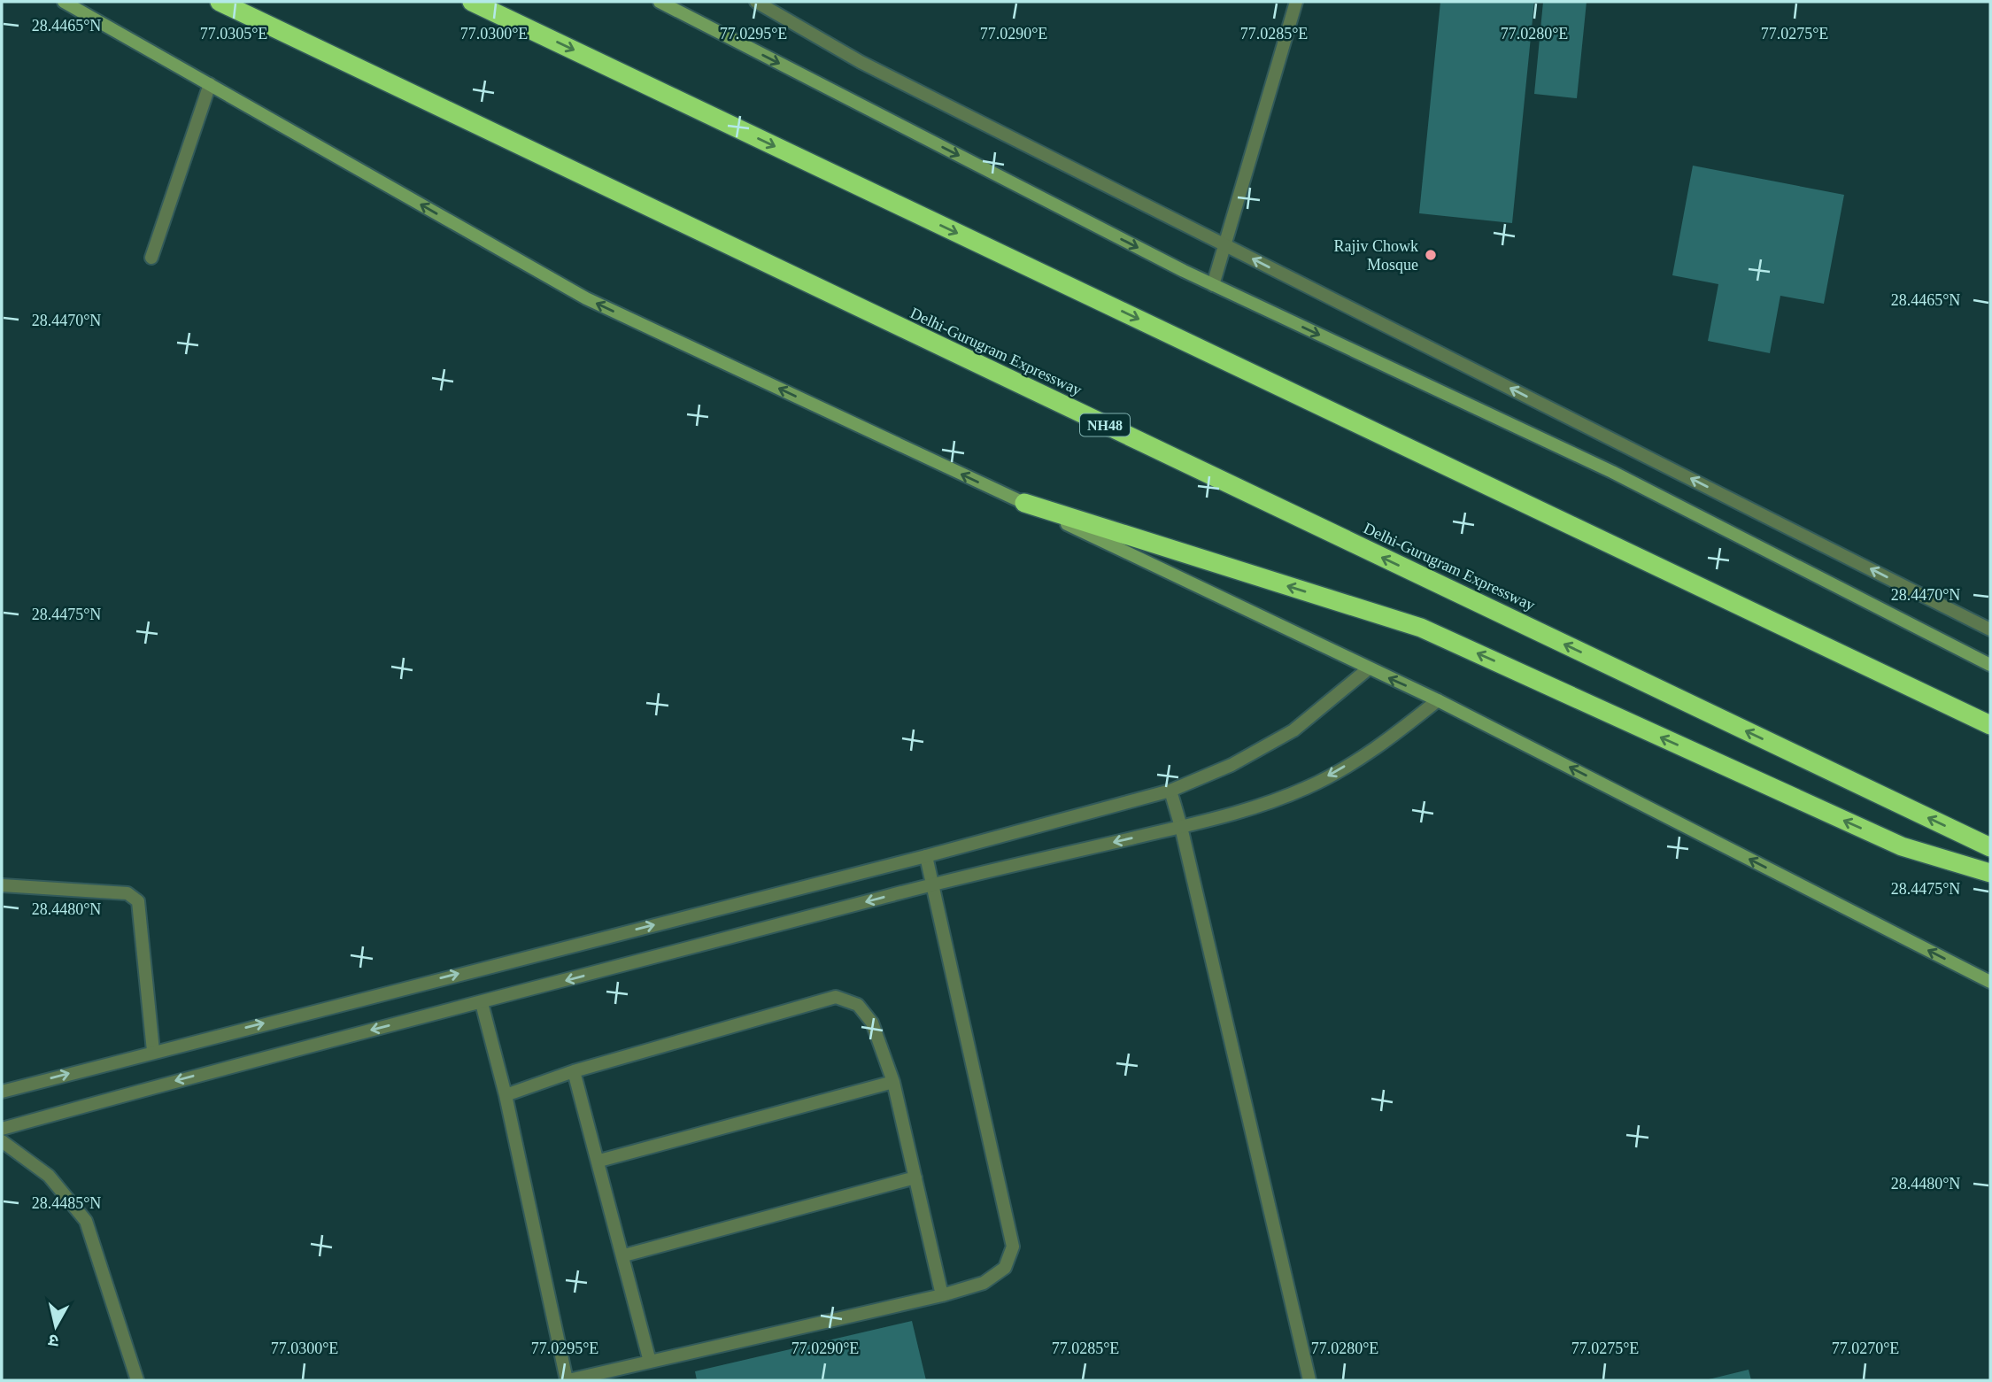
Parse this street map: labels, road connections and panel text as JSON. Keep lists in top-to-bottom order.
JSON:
{
  "streets": {
    "highway": ["Delhi-Gurugram Expressway", "NH48"]
  },
  "places": ["Rajiv Chowk Mosque"],
  "north": "bottom",
  "coordinates": [
    "28.4465°N",
    "77.0305°E",
    "77.0300°E",
    "77.0295°E",
    "77.0290°E",
    "77.0285°E",
    "77.0280°E",
    "77.0275°E",
    "28.4470°N",
    "28.4475°N",
    "28.4480°N",
    "28.4485°N",
    "77.0270°E"
  ]
}
